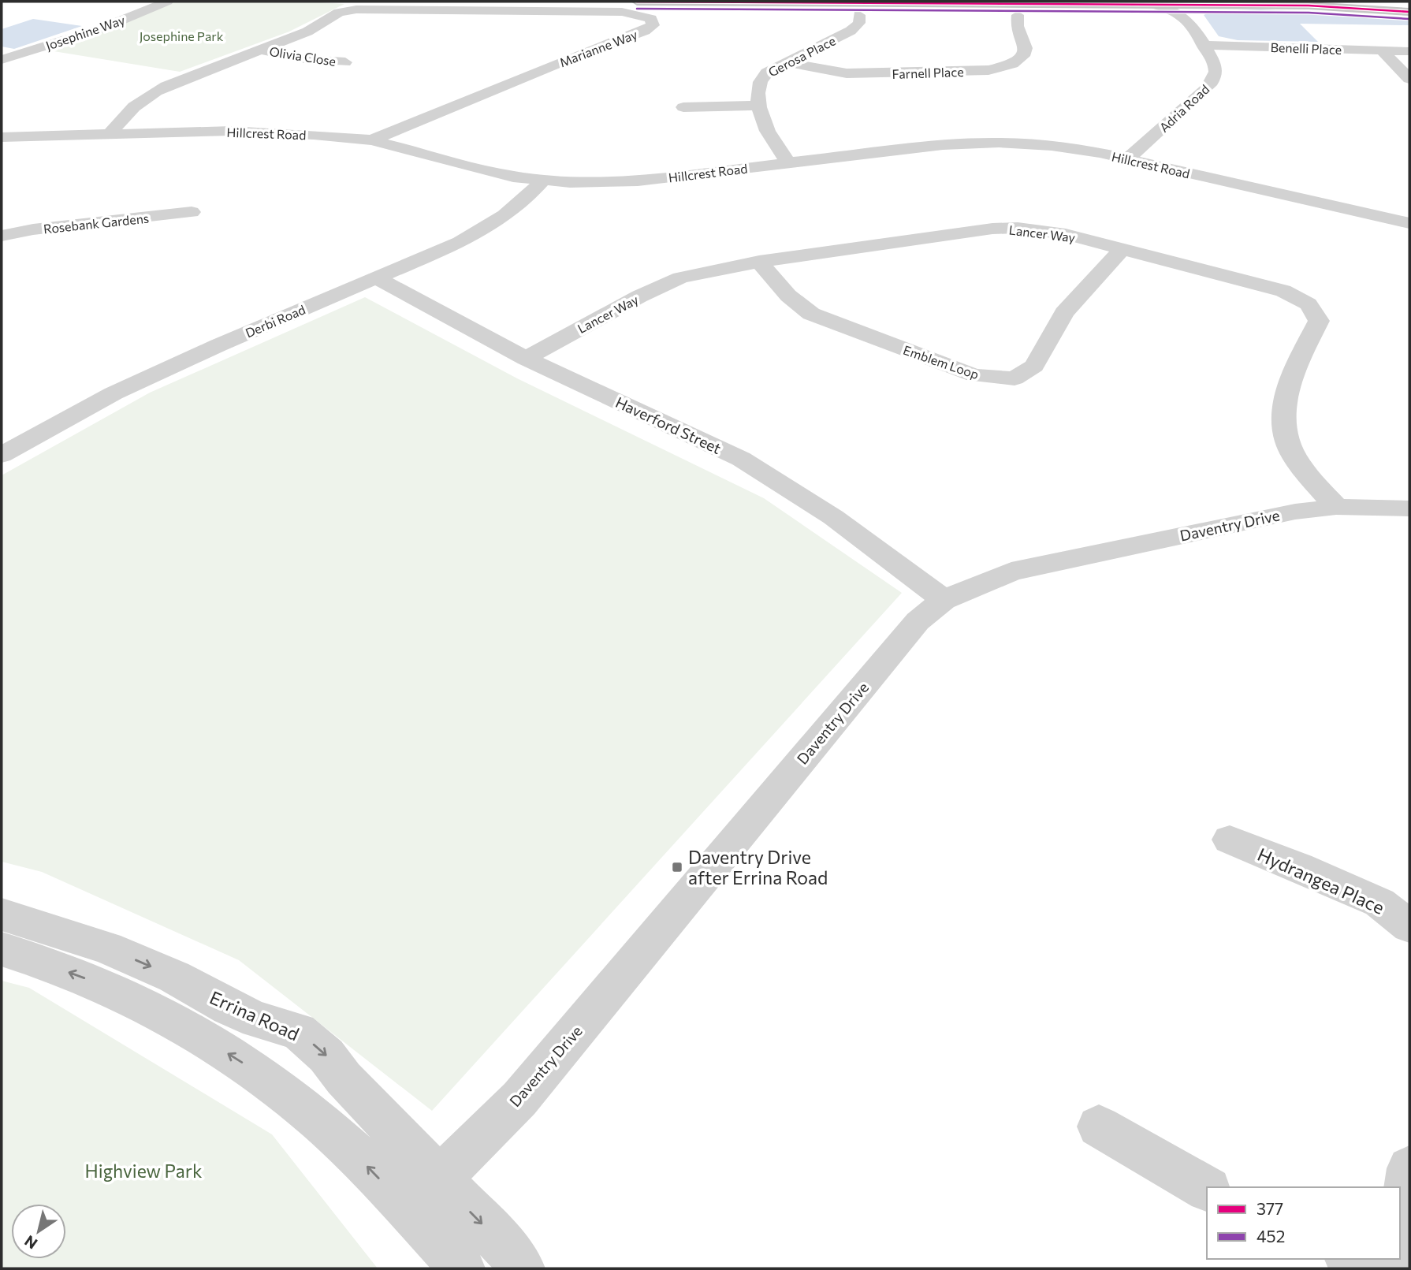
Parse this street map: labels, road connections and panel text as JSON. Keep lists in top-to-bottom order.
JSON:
{
  "streets": {
    "street": [
      "Josephine Way",
      "Marianne Way",
      "Benelli Place",
      "Olivia Close",
      "Gerosa Place",
      "Farnell Place",
      "Adria Road",
      "Hillcrest Road",
      "Rosebank Gardens",
      "Lancer Way",
      "Derbi Road",
      "Emblem Loop",
      "Haverford Street",
      "Daventry Drive",
      "Hydrangea Place",
      "Errina Road"
    ]
  },
  "crossings": [
    ["Marianne Way", "Olivia Close"],
    ["Marianne Way", "Hillcrest Road"],
    ["Benelli Place", "Adria Road"],
    ["Gerosa Place", "Farnell Place"],
    ["Gerosa Place", "Hillcrest Road"],
    ["Adria Road", "Hillcrest Road"],
    ["Hillcrest Road", "Derbi Road"],
    ["Lancer Way", "Emblem Loop"],
    ["Lancer Way", "Haverford Street"],
    ["Lancer Way", "Daventry Drive"],
    ["Derbi Road", "Haverford Street"],
    ["Haverford Street", "Daventry Drive"],
    ["Daventry Drive", "Errina Road"]
  ],
  "parks": ["Josephine Park", "Highview Park"],
  "places": {
    "transit": ["Daventry Drive after Errina Road"]
  },
  "lines": ["transit line 377", "transit line 452"],
  "legend": ["377", "452"],
  "north": "bottom left"
}
